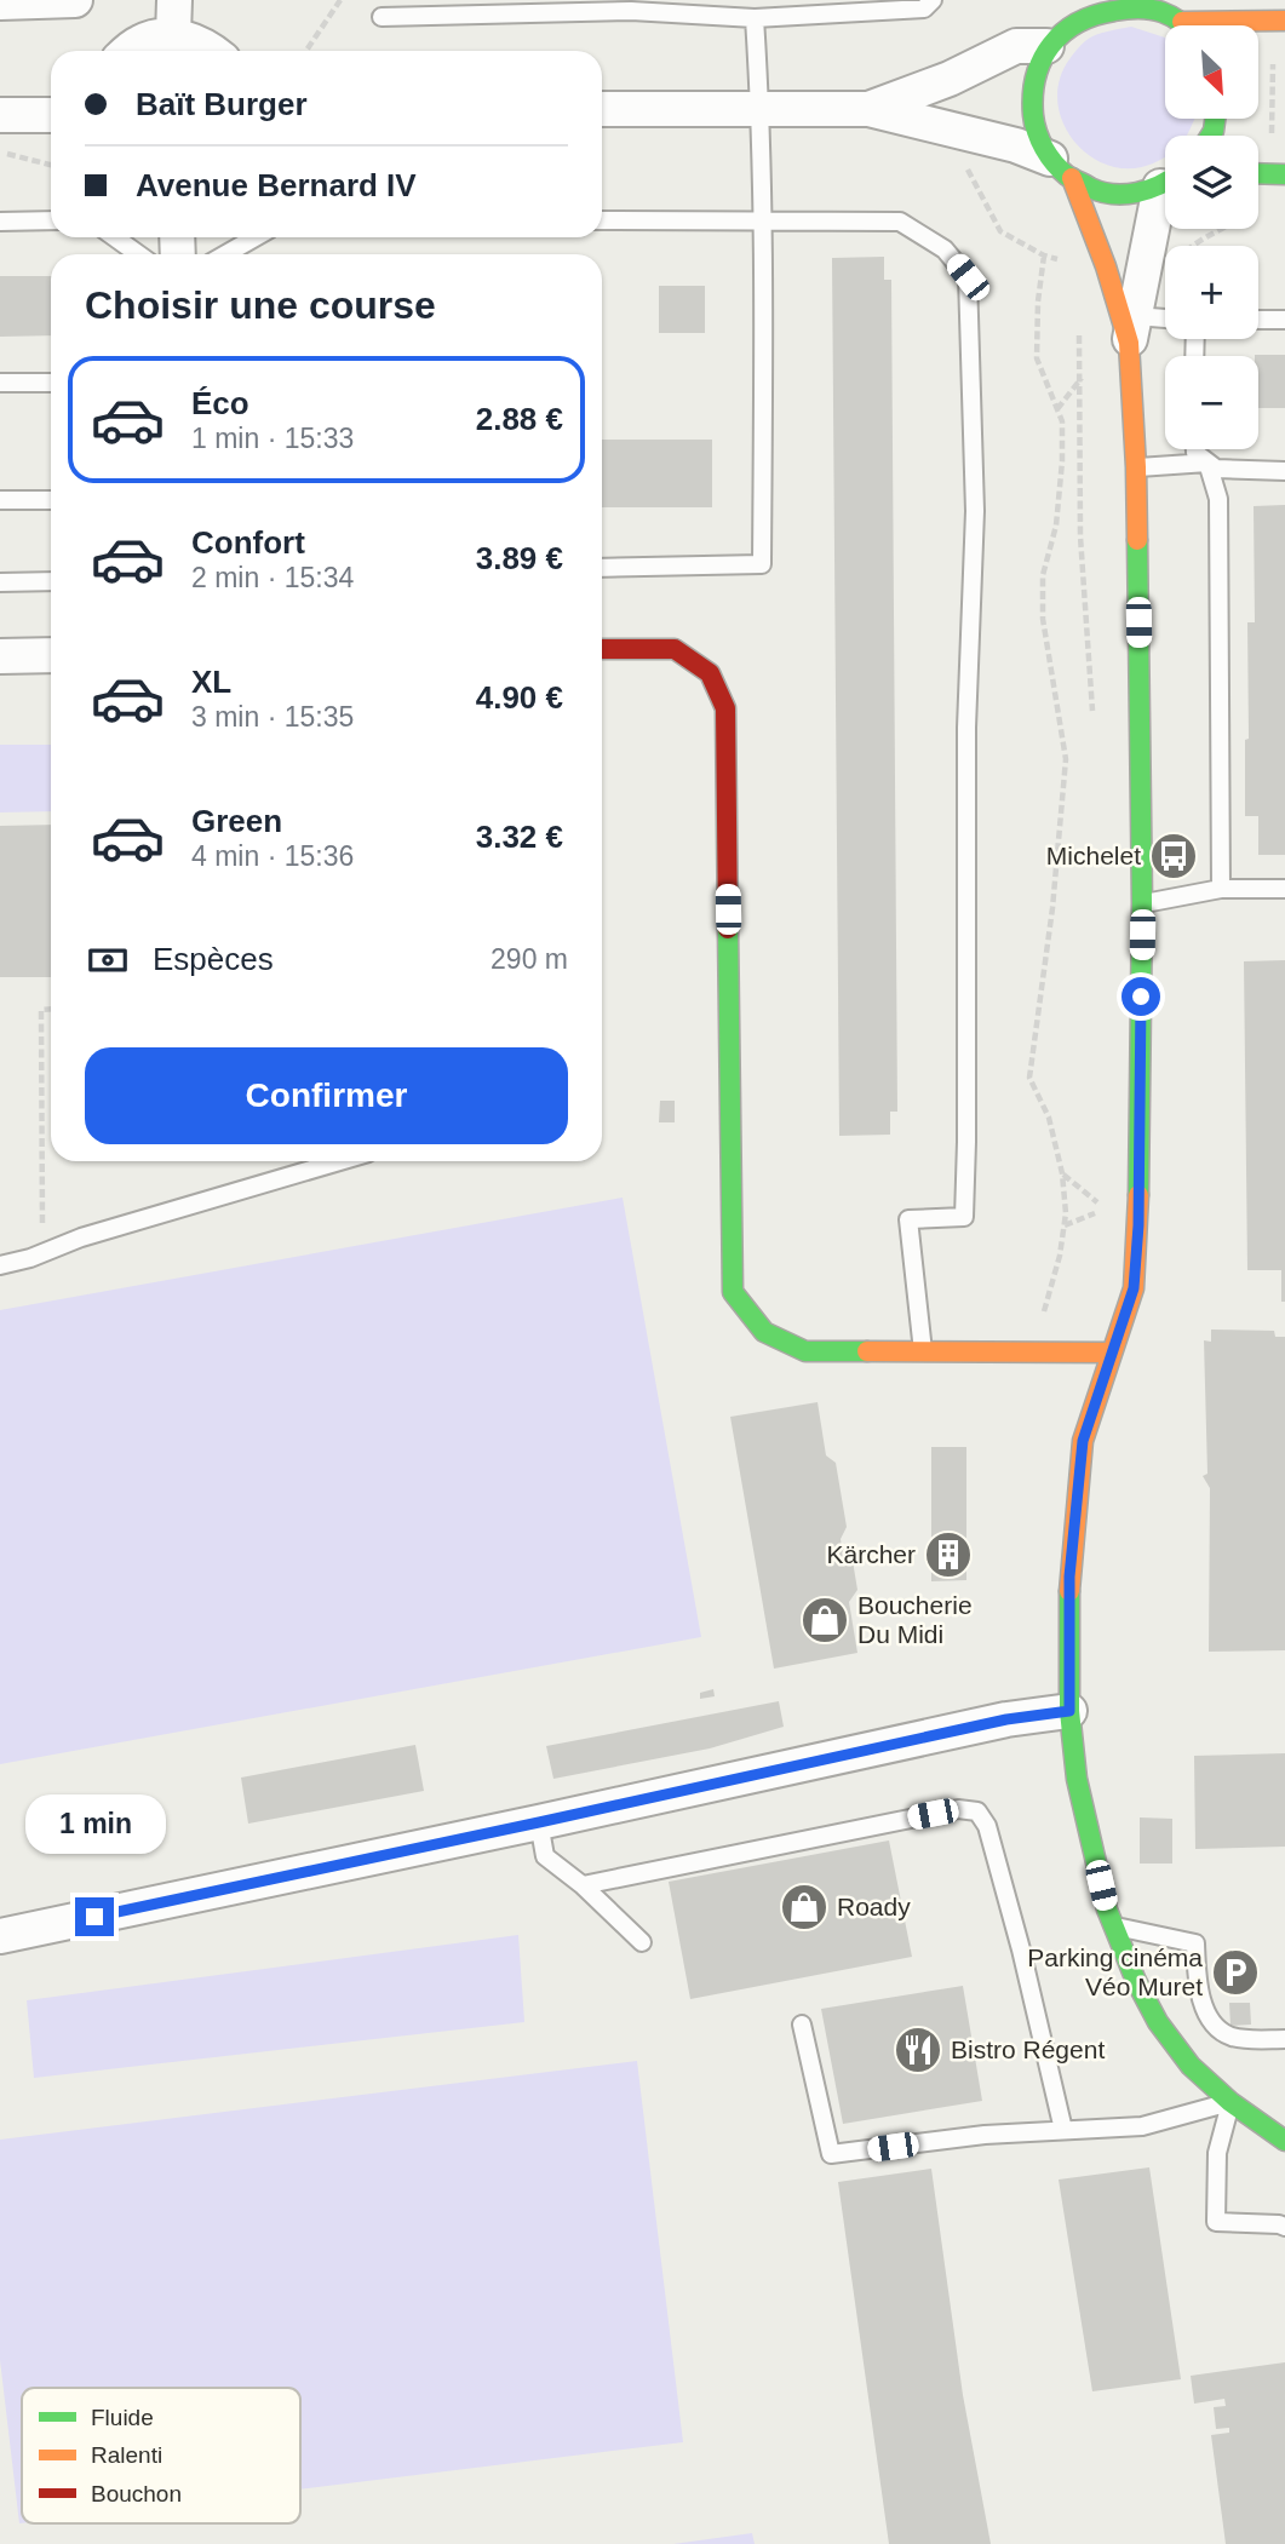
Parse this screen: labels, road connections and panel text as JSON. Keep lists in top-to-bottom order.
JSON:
{
  "places": {
    "bus stop": ["Michelet"],
    "building": ["Kärcher"],
    "shop": ["Boucherie Du Midi", "Roady"],
    "parking": ["Parking cinéma Véo Muret"],
    "restaurant": ["Bistro Régent"]
  },
  "legend": ["Fluide", "Ralenti", "Bouchon"],
  "north": "bottom right",
  "page": {
    "map_buttons": ["+", "−"],
    "banner": ["Baït Burger", "Avenue Bernard IV"],
    "heading": "Choisir une course",
    "list": [
      {
        "name": "Éco",
        "note": "1 min · 15:33",
        "value": "2.88 €"
      },
      {
        "name": "Confort",
        "note": "2 min · 15:34",
        "value": "3.89 €"
      },
      {
        "name": "XL",
        "note": "3 min · 15:35",
        "value": "4.90 €"
      },
      {
        "name": "Green",
        "note": "4 min · 15:36",
        "value": "3.32 €"
      }
    ],
    "pay": ["Espèces", "290 m"],
    "buttons": "Confirmer",
    "bubble": "1 min"
  }
}
